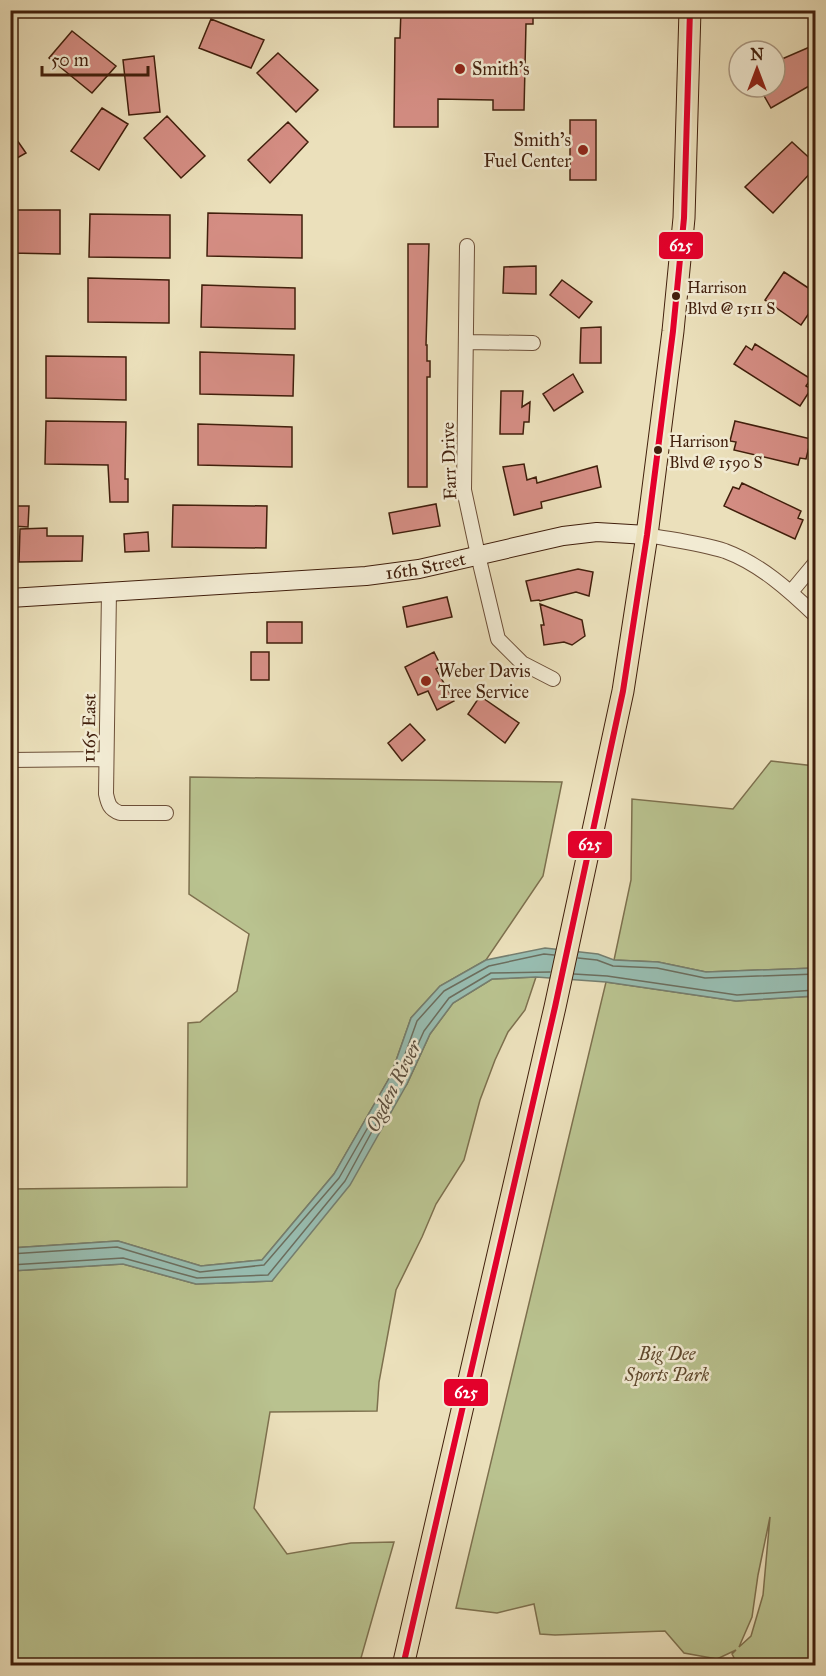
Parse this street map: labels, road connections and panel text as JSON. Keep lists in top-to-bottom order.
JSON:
{
  "streets": {
    "street": ["Farr Drive", "16th Street", "1165 East"]
  },
  "crossings": [
    ["Farr Drive", "16th Street"],
    ["16th Street", "1165 East"]
  ],
  "water": ["Ogden River"],
  "parks": ["Big Dee Sports Park"],
  "places": [
    "Smith's",
    "Smith's Fuel Center",
    "Harrison Blvd @ 1511 S",
    "Harrison Blvd @ 1590 S",
    "Weber Davis Tree Service"
  ],
  "lines": ["transit line 625"],
  "scale_bar": "50 m",
  "north": "top"
}
